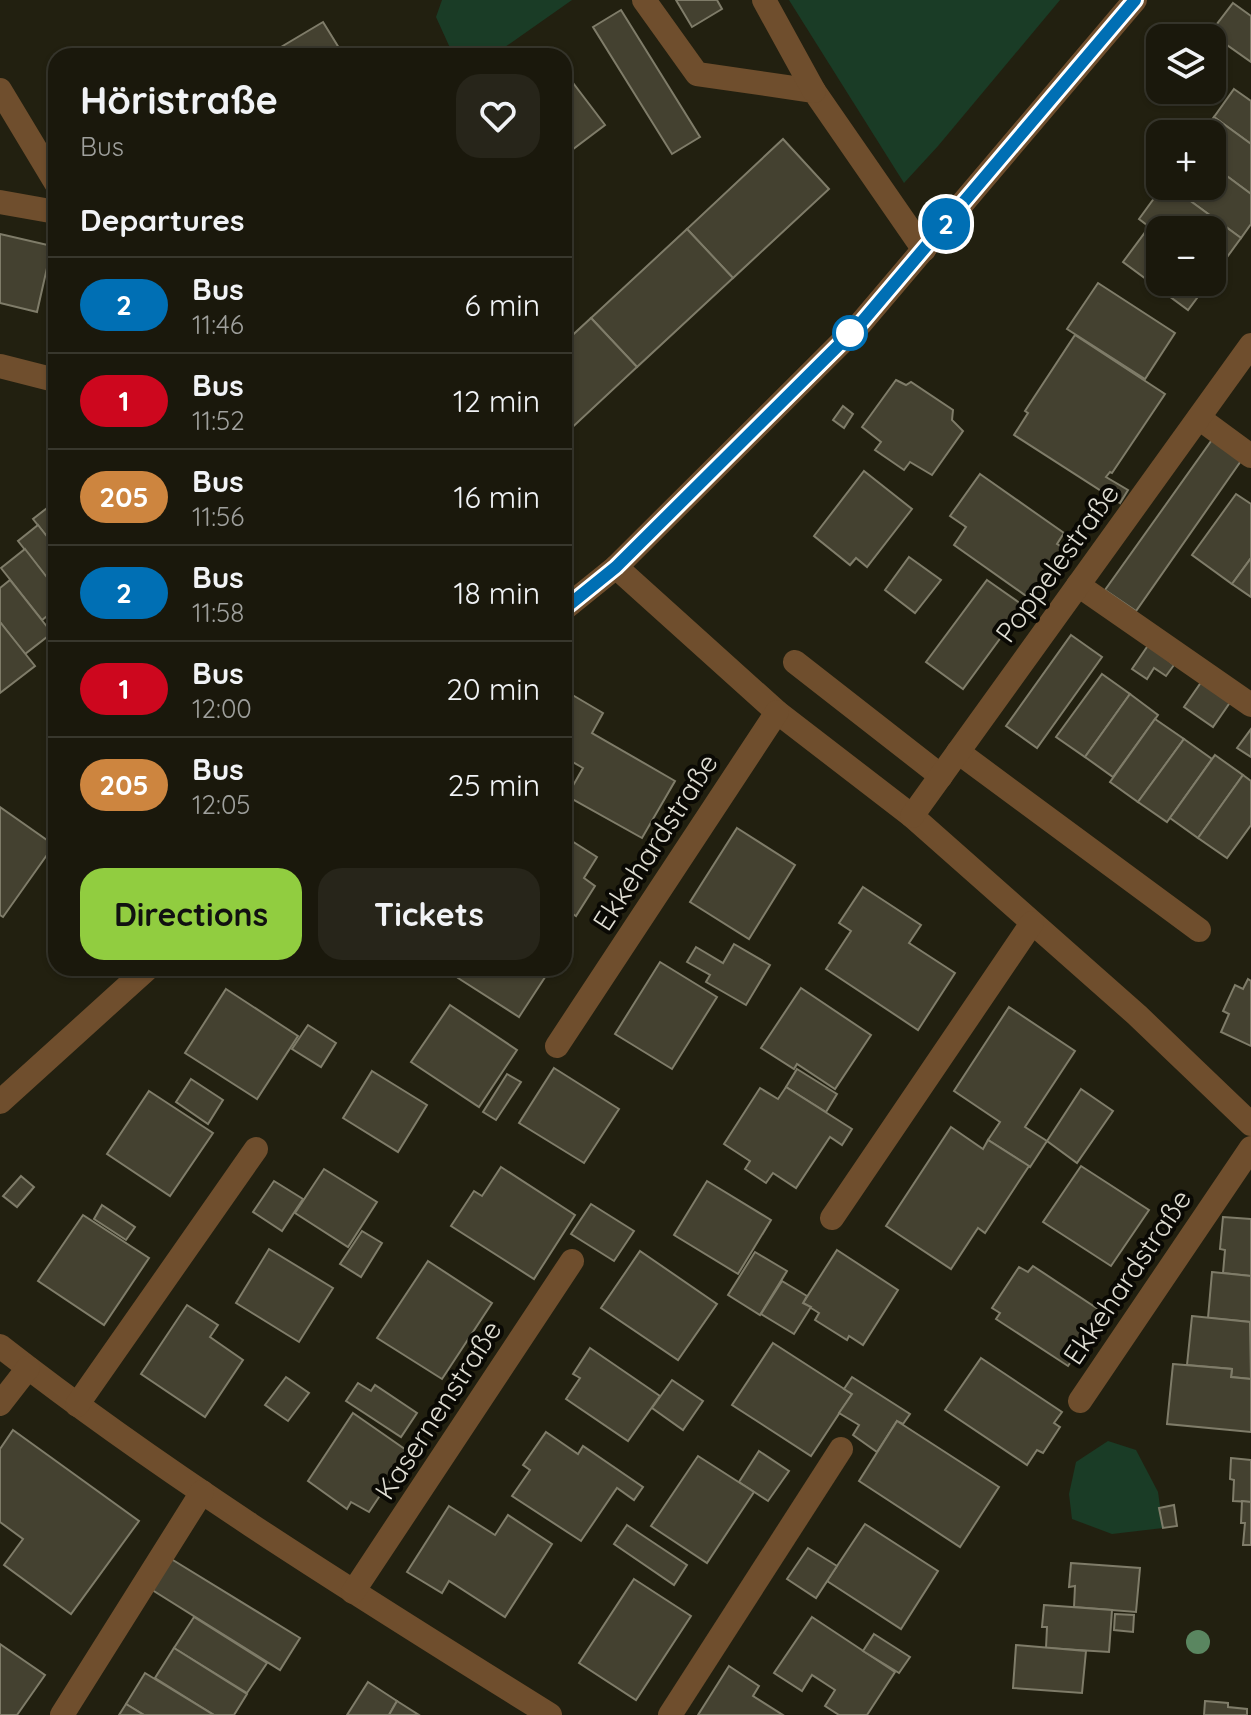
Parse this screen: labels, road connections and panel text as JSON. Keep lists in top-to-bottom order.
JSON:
{
  "streets": {
    "street": ["Poppelestraße", "Ekkehardstraße", "Kasernenstraße"]
  },
  "lines": ["bus line 2"],
  "page": {
    "on_map": "2",
    "map_buttons": ["+", "−"],
    "heading": [
      ["Höristraße", "Bus"],
      "Departures"
    ],
    "list": [
      {
        "mark": "2",
        "name": "Bus",
        "note": "11:46",
        "value": "6 min"
      },
      {
        "mark": "1",
        "name": "Bus",
        "note": "11:52",
        "value": "12 min"
      },
      {
        "mark": "205",
        "name": "Bus",
        "note": "11:56",
        "value": "16 min"
      },
      {
        "mark": "2",
        "name": "Bus",
        "note": "11:58",
        "value": "18 min"
      },
      {
        "mark": "1",
        "name": "Bus",
        "note": "12:00",
        "value": "20 min"
      },
      {
        "mark": "205",
        "name": "Bus",
        "note": "12:05",
        "value": "25 min"
      }
    ],
    "buttons": ["Directions", "Tickets"]
  }
}
